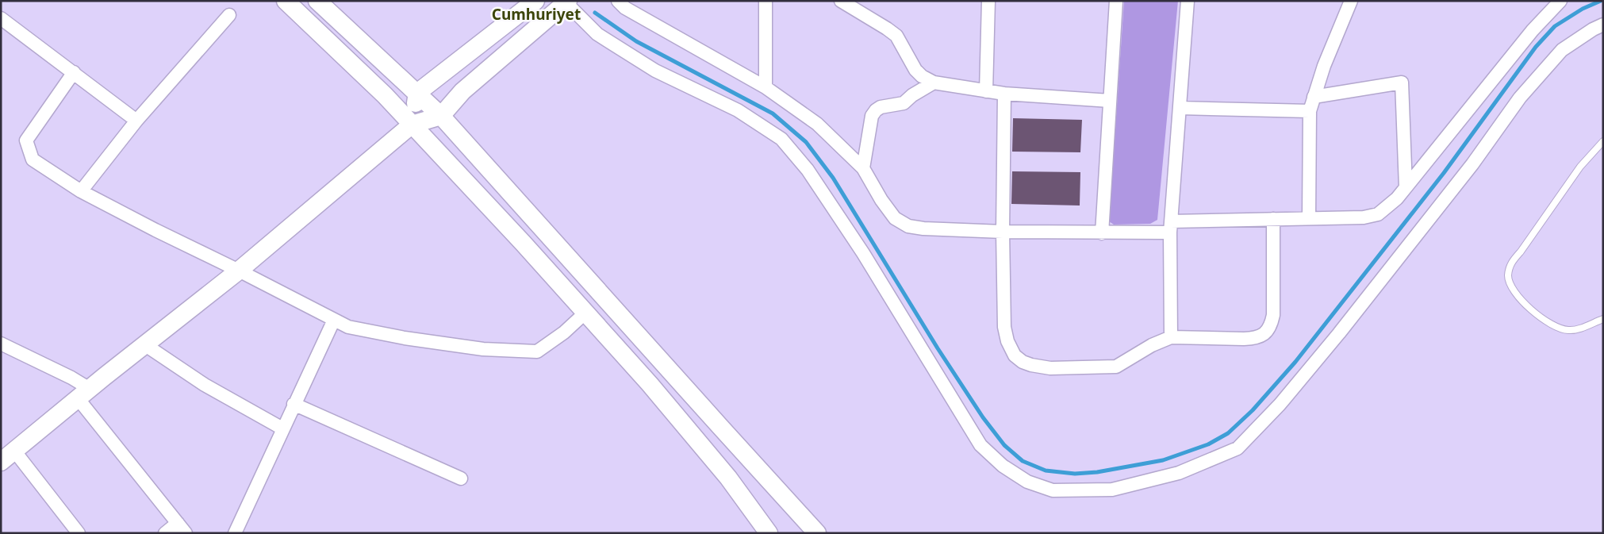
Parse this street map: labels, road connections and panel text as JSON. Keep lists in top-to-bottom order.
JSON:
{
  "districts": ["Cumhuriyet"]
}
